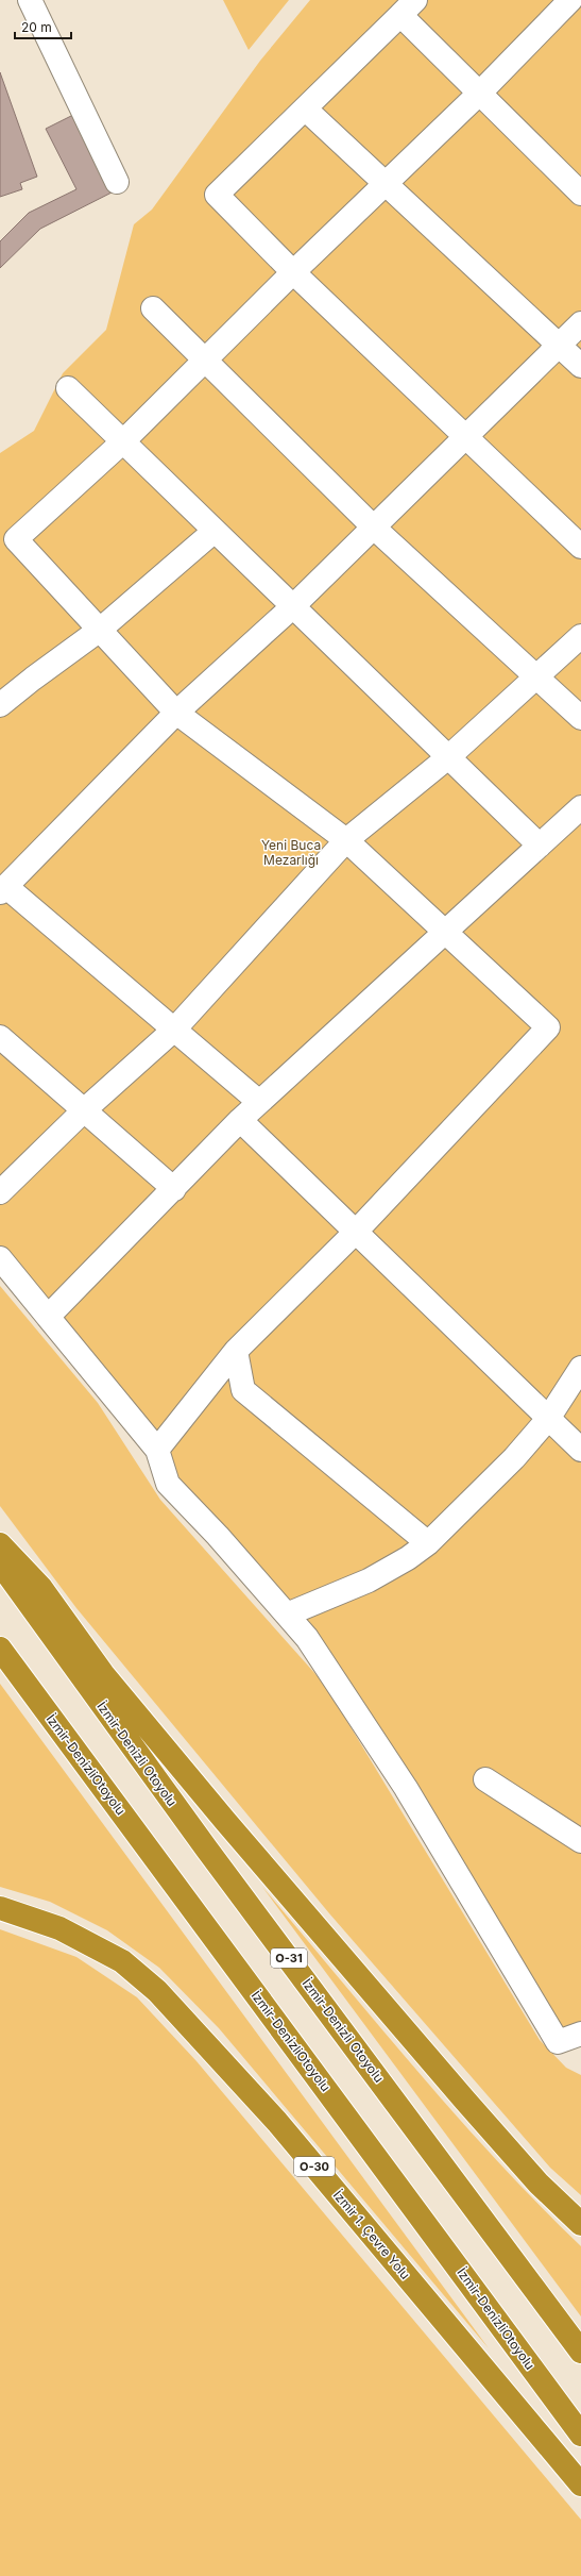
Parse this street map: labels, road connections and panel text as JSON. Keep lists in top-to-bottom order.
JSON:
{
  "streets": {
    "highway": [
      "İzmir-Denizli Otoyolu",
      "İzmir-DenizliOtoyolu",
      "O-31",
      "O-30",
      "İzmir 1. Çevre Yolu"
    ]
  },
  "parks": ["Yeni Buca Mezarlığı"],
  "scale_bar": "20 m"
}
